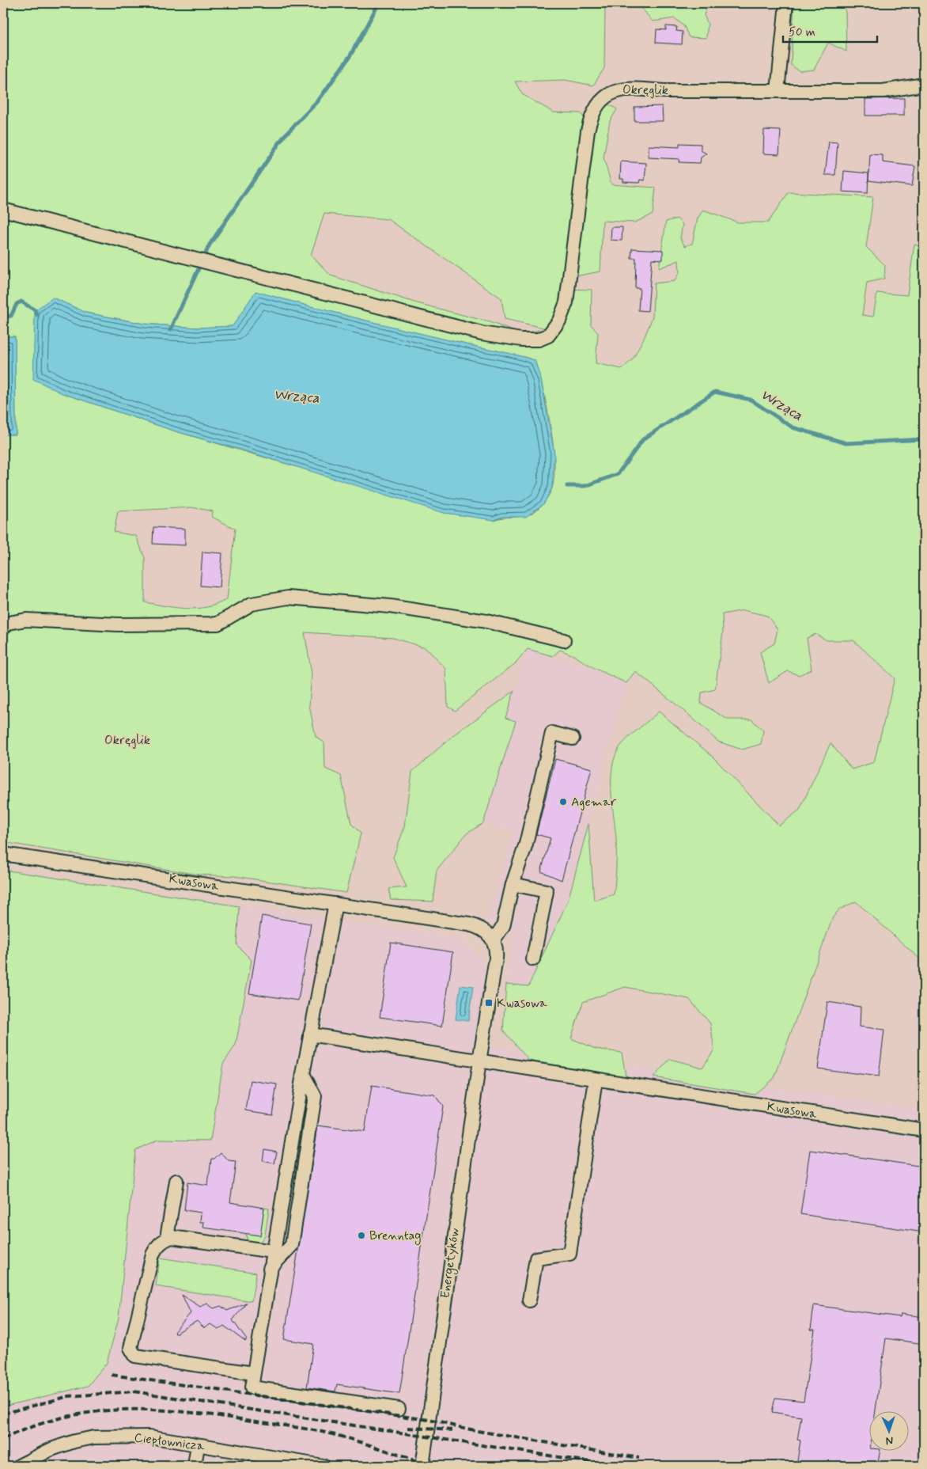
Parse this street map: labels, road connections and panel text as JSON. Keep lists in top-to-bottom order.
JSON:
{
  "streets": {
    "street": [
      "Okręglik",
      "Kwasowa",
      "Energetyków",
      "Ciepłownicza"
    ]
  },
  "crossings": [
    ["Kwasowa", "Energetyków"]
  ],
  "water": ["Wrząca"],
  "parks": ["Okręglik"],
  "places": {
    "other": ["Agemar", "Brenntag"],
    "transit": ["Kwasowa"]
  },
  "scale_bar": "50 m",
  "north": "bottom"
}
